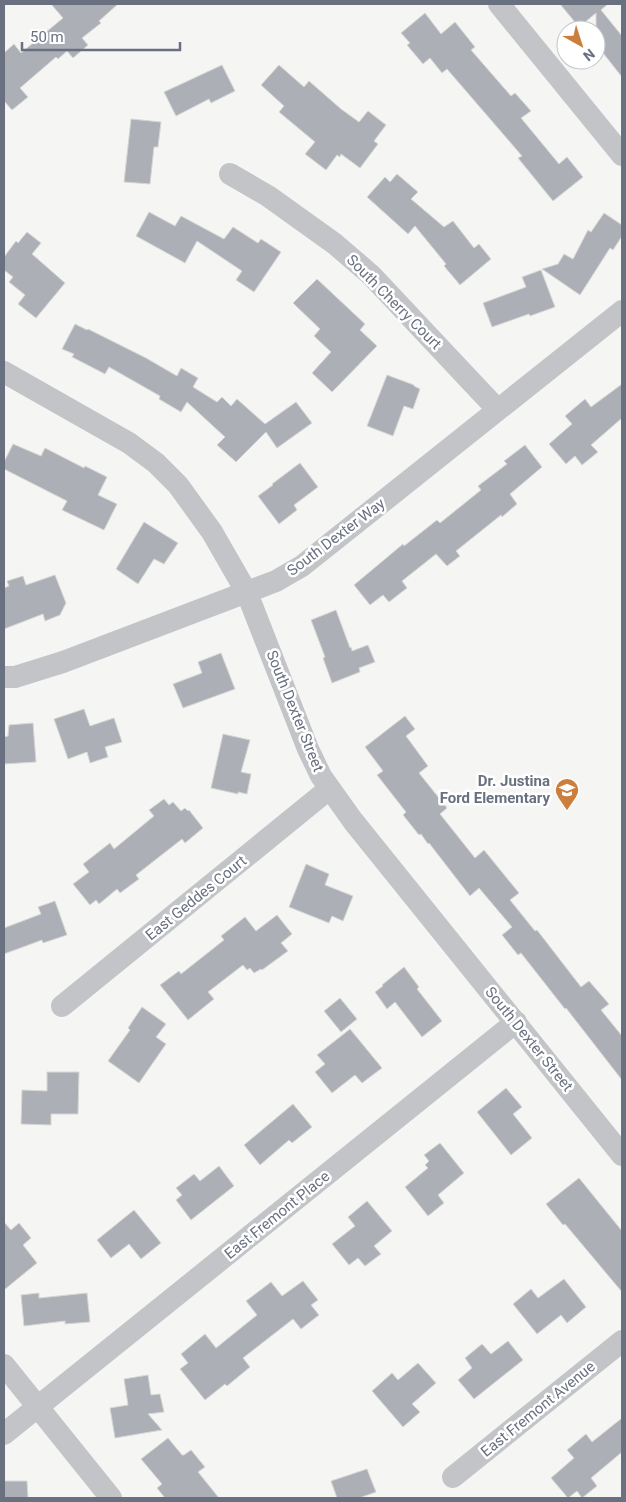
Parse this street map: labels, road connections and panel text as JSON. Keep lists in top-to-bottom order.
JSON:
{
  "streets": {
    "street": [
      "South Cherry Court",
      "South Dexter Way",
      "South Dexter Street",
      "East Geddes Court",
      "East Fremont Place",
      "East Fremont Avenue"
    ]
  },
  "crossings": [
    ["South Cherry Court", "South Dexter Way"],
    ["South Dexter Way", "South Dexter Street"],
    ["South Dexter Street", "East Geddes Court"],
    ["South Dexter Street", "East Fremont Place"]
  ],
  "places": {
    "school or university": ["Dr. Justina Ford Elementary"]
  },
  "scale_bar": "50 m",
  "north": "bottom right"
}
